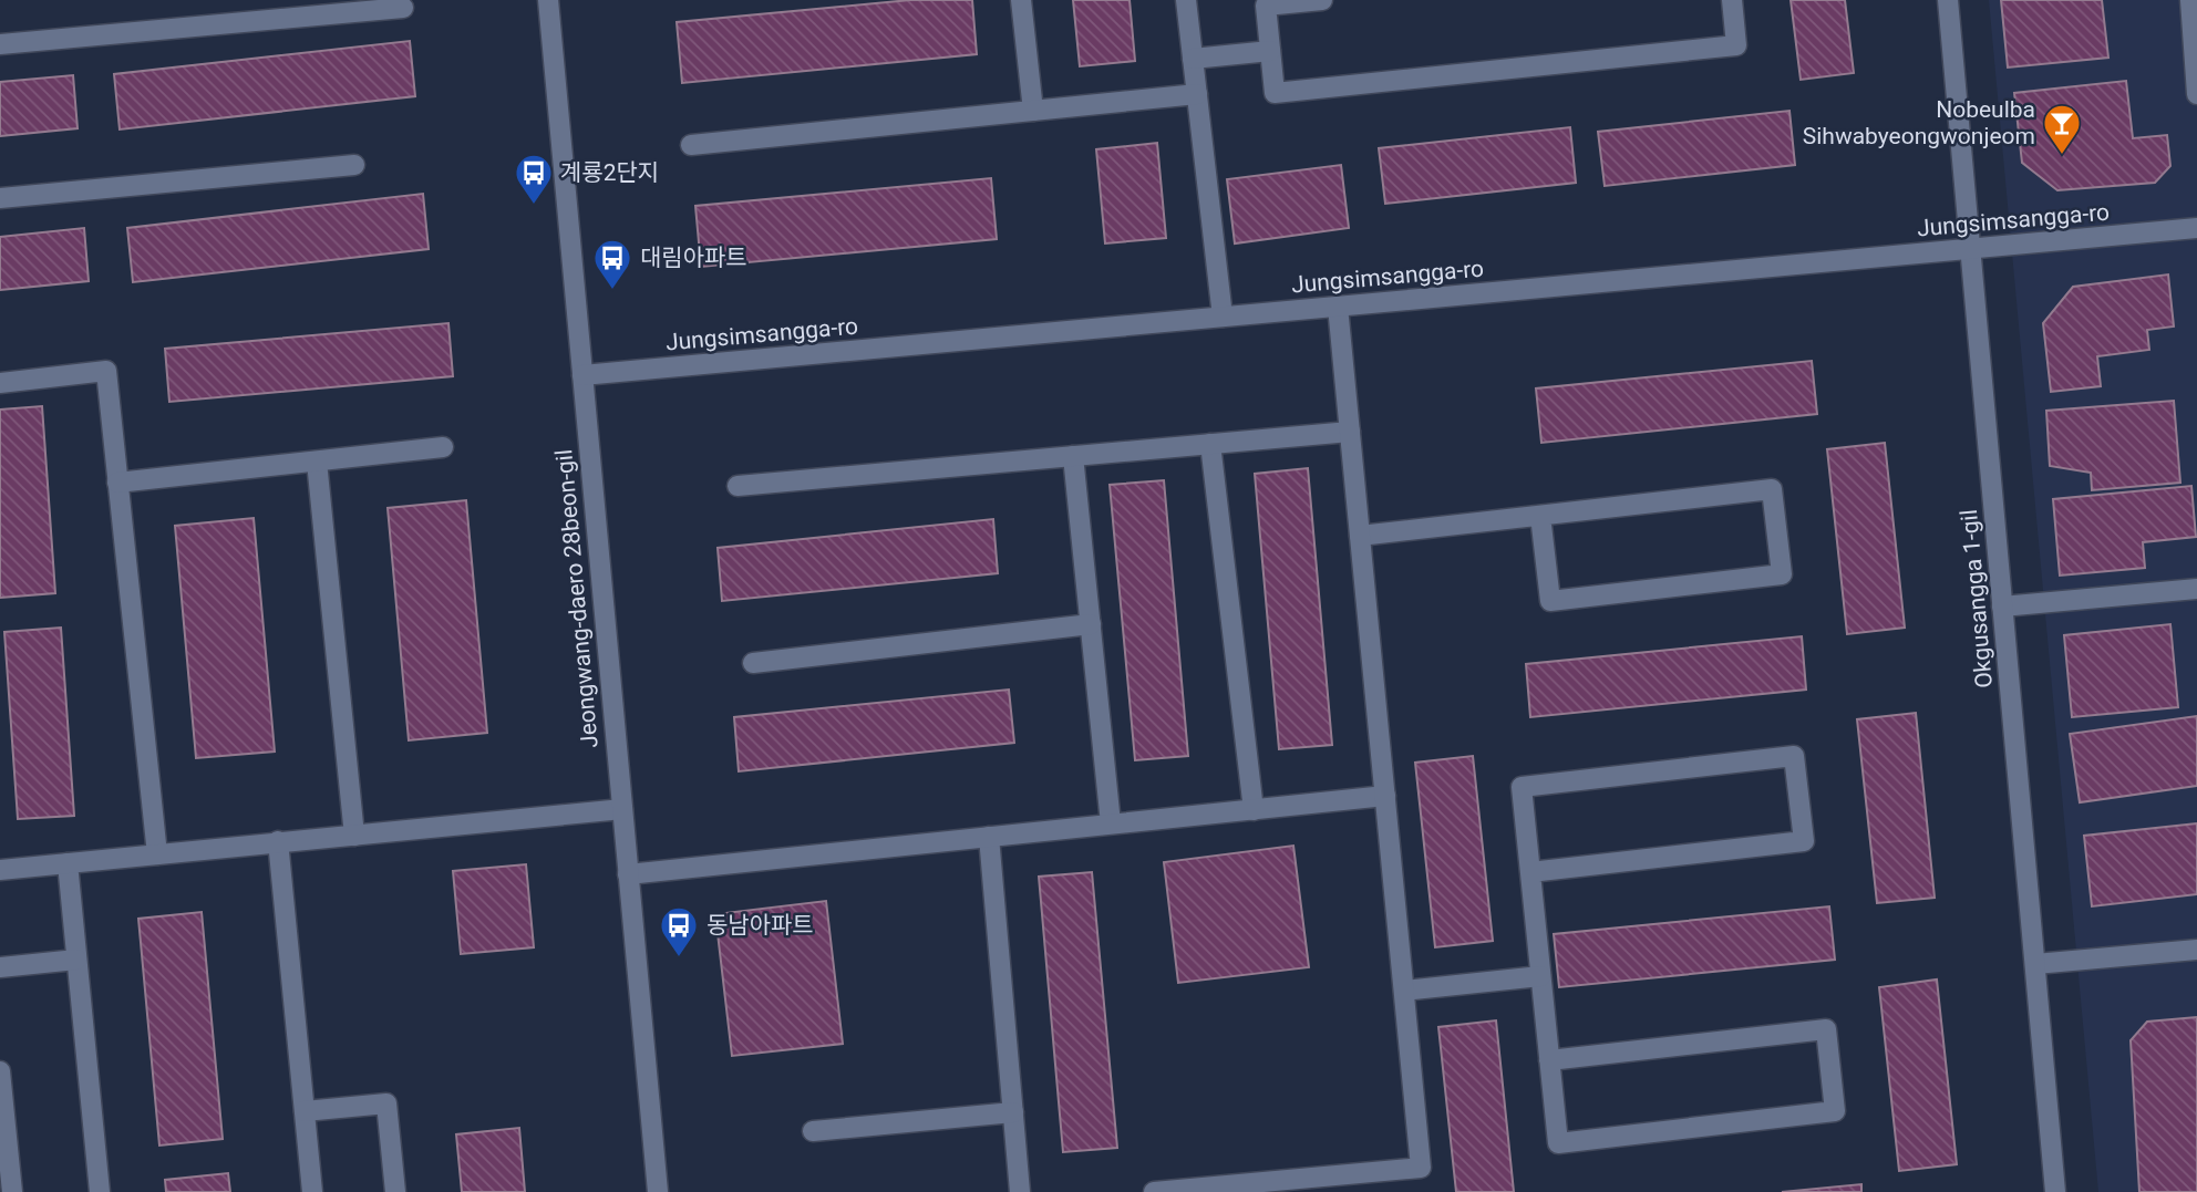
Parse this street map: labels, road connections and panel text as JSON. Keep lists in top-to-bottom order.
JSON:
{
  "streets": {
    "street": ["Jungsimsangga-ro", "Jeongwang-daero 28beon-gil", "Okgusangga 1-gil"]
  },
  "crossings": [
    ["Jungsimsangga-ro", "Jeongwang-daero 28beon-gil"],
    ["Jungsimsangga-ro", "Okgusangga 1-gil"]
  ],
  "places": {
    "bar": ["Nobeulba Sihwabyeongwonjeom"],
    "bus stop": ["계룡2단지", "대림아파트", "동남아파트"]
  }
}
